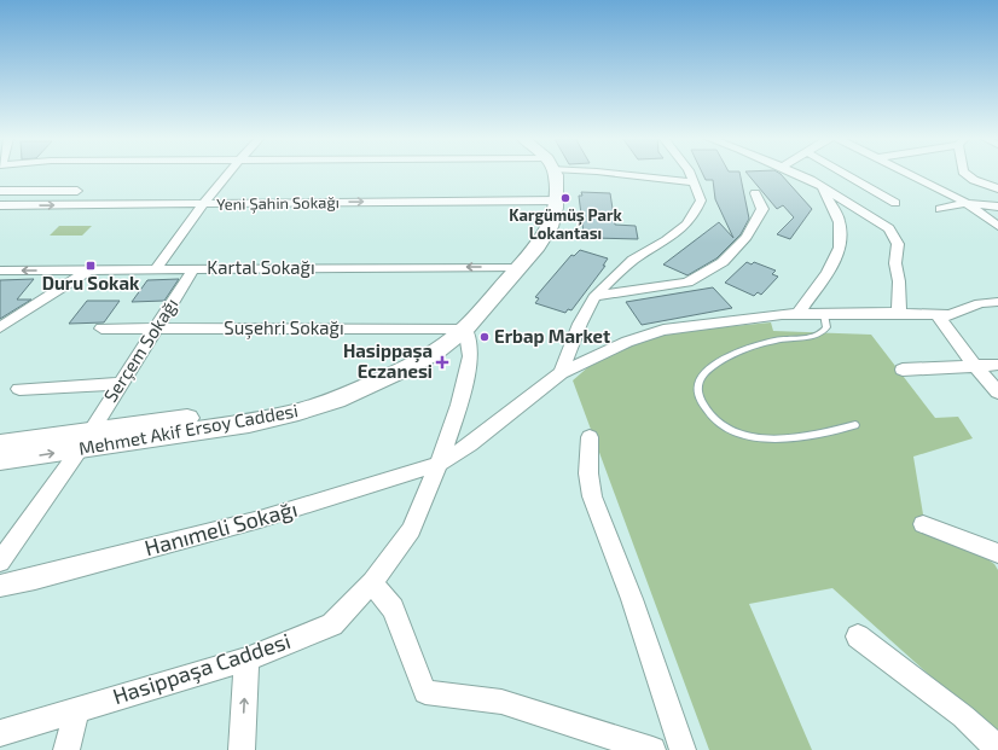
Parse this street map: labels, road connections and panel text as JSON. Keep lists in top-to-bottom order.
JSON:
{
  "streets": {
    "main road": ["Mehmet Akif Ersoy Caddesi"],
    "street": [
      "Yeni Şahin Sokağı",
      "Kartal Sokağı",
      "Suşehri Sokağı",
      "Serçem Sokağı",
      "Hanımeli Sokağı",
      "Hasippaşa Caddesi"
    ]
  },
  "crossings": [
    ["Yeni Şahin Sokağı", "Mehmet Akif Ersoy Caddesi"],
    ["Kartal Sokağı", "Serçem Sokağı"],
    ["Kartal Sokağı", "Mehmet Akif Ersoy Caddesi"],
    ["Suşehri Sokağı", "Serçem Sokağı"],
    ["Suşehri Sokağı", "Mehmet Akif Ersoy Caddesi"],
    ["Suşehri Sokağı", "Hasippaşa Caddesi"],
    ["Serçem Sokağı", "Mehmet Akif Ersoy Caddesi"],
    ["Mehmet Akif Ersoy Caddesi", "Hasippaşa Caddesi"],
    ["Hanımeli Sokağı", "Hasippaşa Caddesi"]
  ],
  "one_way": ["Yeni Şahin Sokağı"],
  "places": {
    "other": ["Kargümüş Park Lokantası", "Erbap Market"],
    "transit": ["Duru Sokak"],
    "health": ["Hasippaşa Eczanesi"]
  }
}
